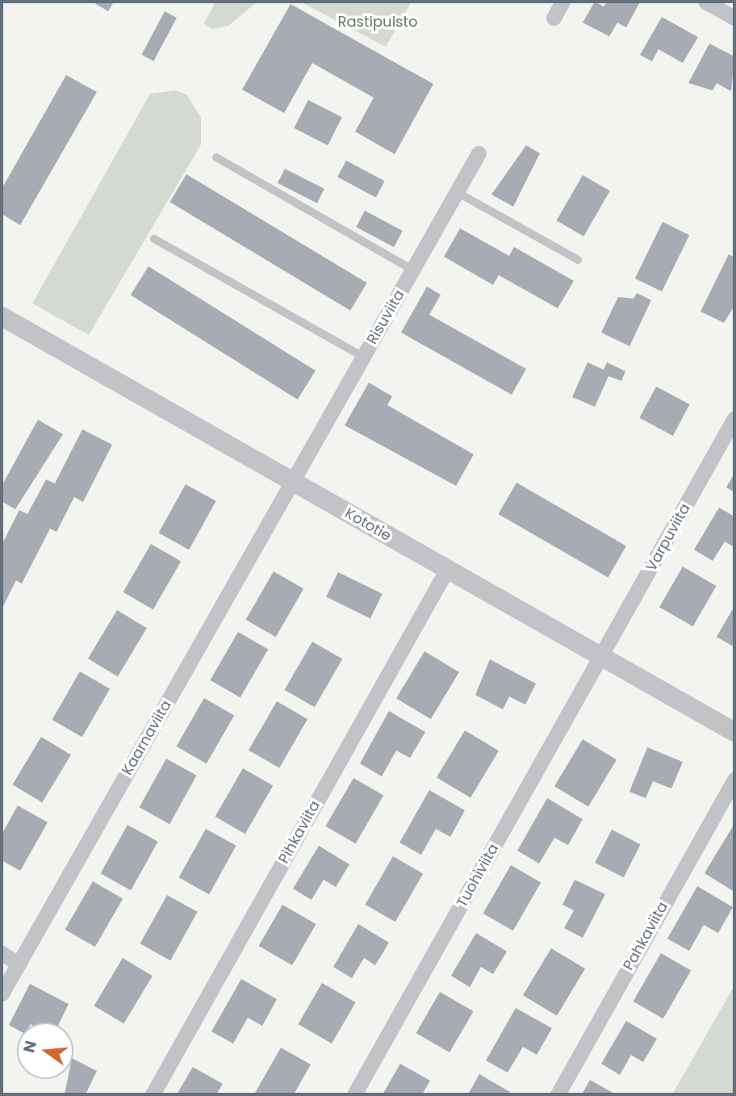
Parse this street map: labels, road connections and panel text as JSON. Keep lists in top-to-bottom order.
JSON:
{
  "streets": {
    "street": [
      "Risuviita",
      "Kototie",
      "Varpuviita",
      "Kaarnaviita",
      "Pihkaviita",
      "Tuohiviita",
      "Pahkaviita"
    ]
  },
  "crossings": [
    ["Risuviita", "Kototie"],
    ["Risuviita", "Kaarnaviita"],
    ["Kototie", "Varpuviita"],
    ["Kototie", "Kaarnaviita"],
    ["Kototie", "Pihkaviita"],
    ["Kototie", "Tuohiviita"],
    ["Varpuviita", "Tuohiviita"]
  ],
  "parks": ["Rastipuisto"],
  "north": "left"
}
